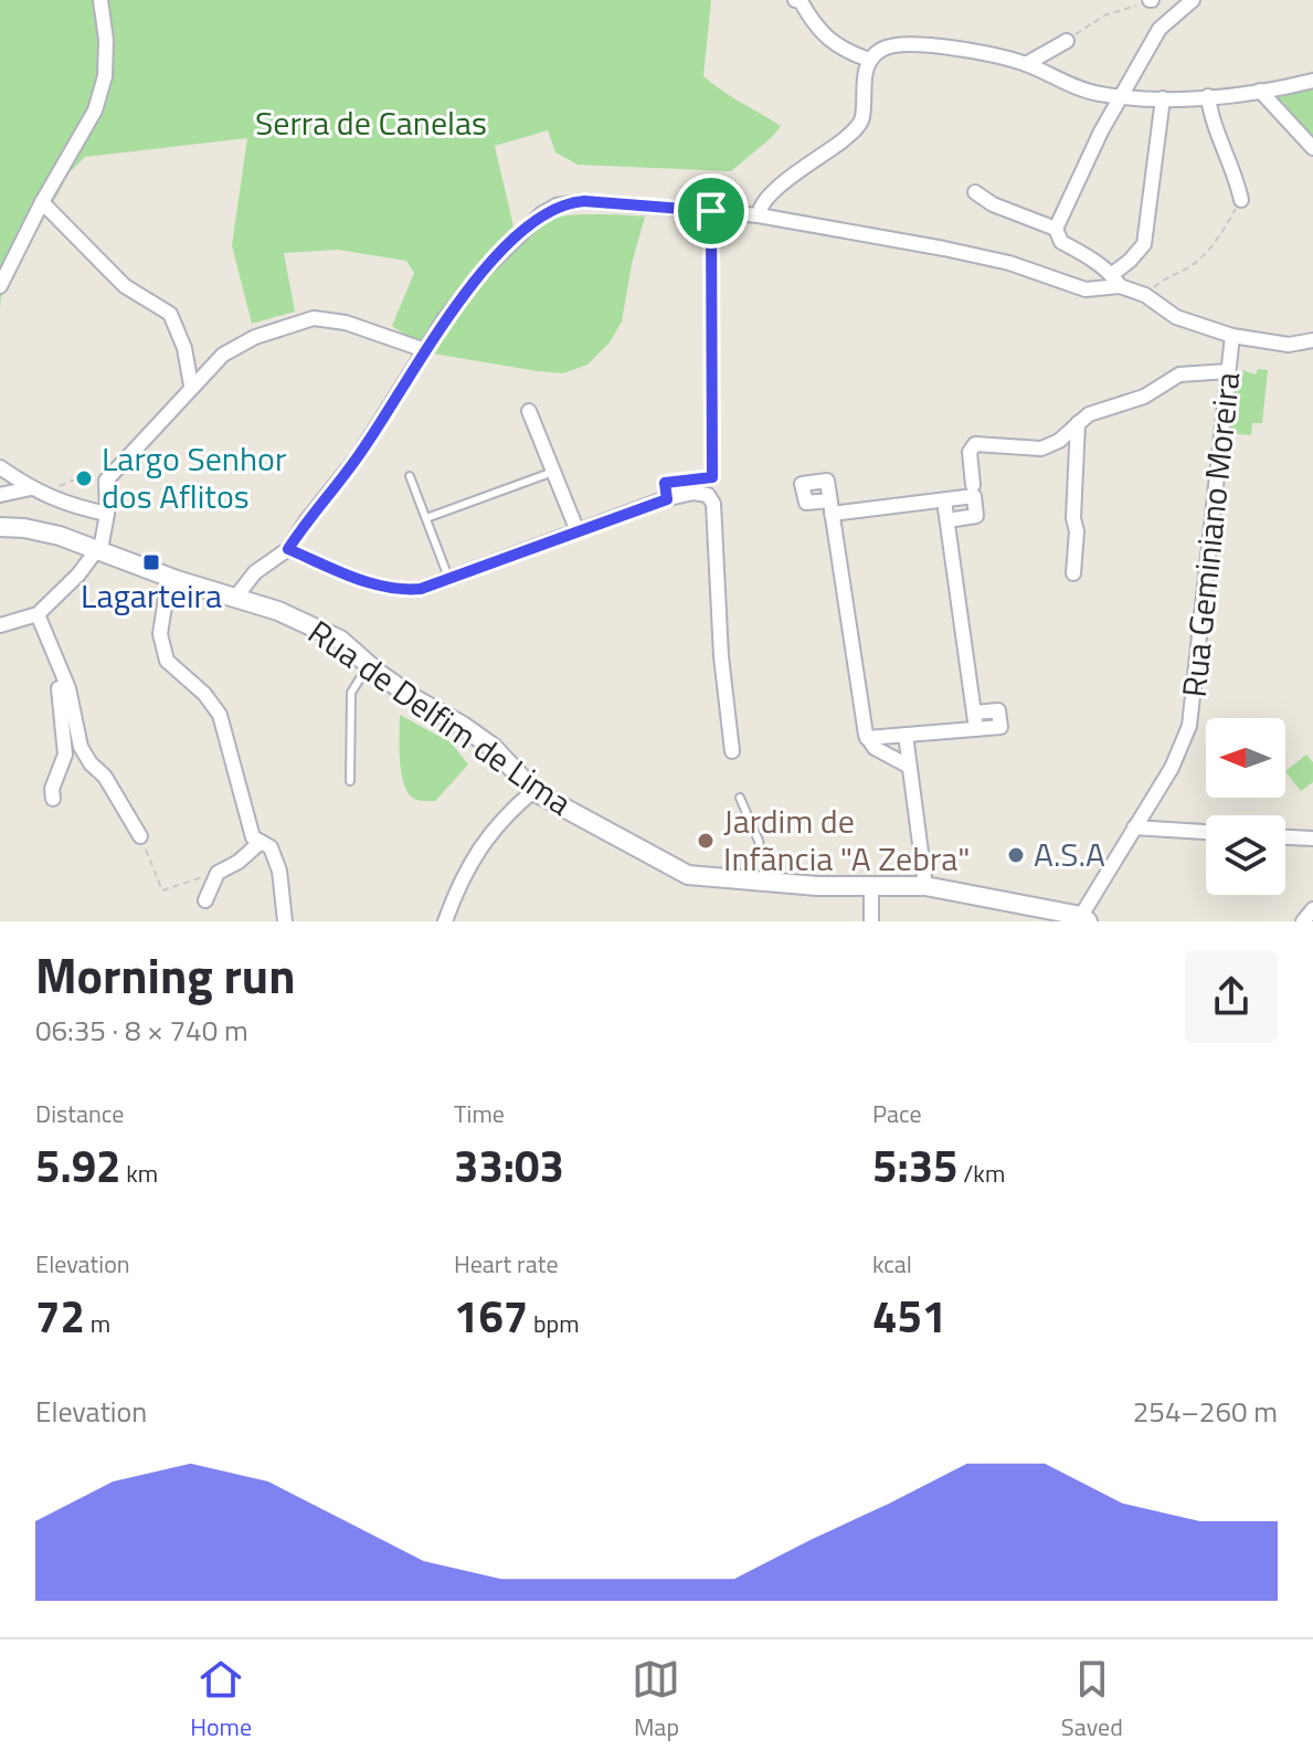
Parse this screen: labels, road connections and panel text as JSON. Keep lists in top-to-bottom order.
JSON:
{
  "streets": {
    "main road": ["Rua de Delfim de Lima"],
    "street": ["Rua Geminiano Moreira"]
  },
  "crossings": [
    ["Rua Geminiano Moreira", "Rua de Delfim de Lima"]
  ],
  "parks": ["Serra de Canelas"],
  "places": {
    "other": ["Largo Senhor dos Aflitos", "Jardim de Infãncia \"A Zebra\"", "A.S.A"],
    "transit": ["Lagarteira"]
  },
  "north": "left",
  "page": {
    "heading": ["Morning run", "06:35 · 8 × 740 m"],
    "stats": [
      ["Distance", "5.92 km"],
      ["Time", "33:03"],
      ["Pace", "5:35 /km"],
      ["Elevation", "72 m"],
      ["Heart rate", "167 bpm"],
      ["kcal", "451"]
    ],
    "chart": ["Elevation", "254–260 m"],
    "tabs": ["Home", "Map", "Saved"]
  }
}
